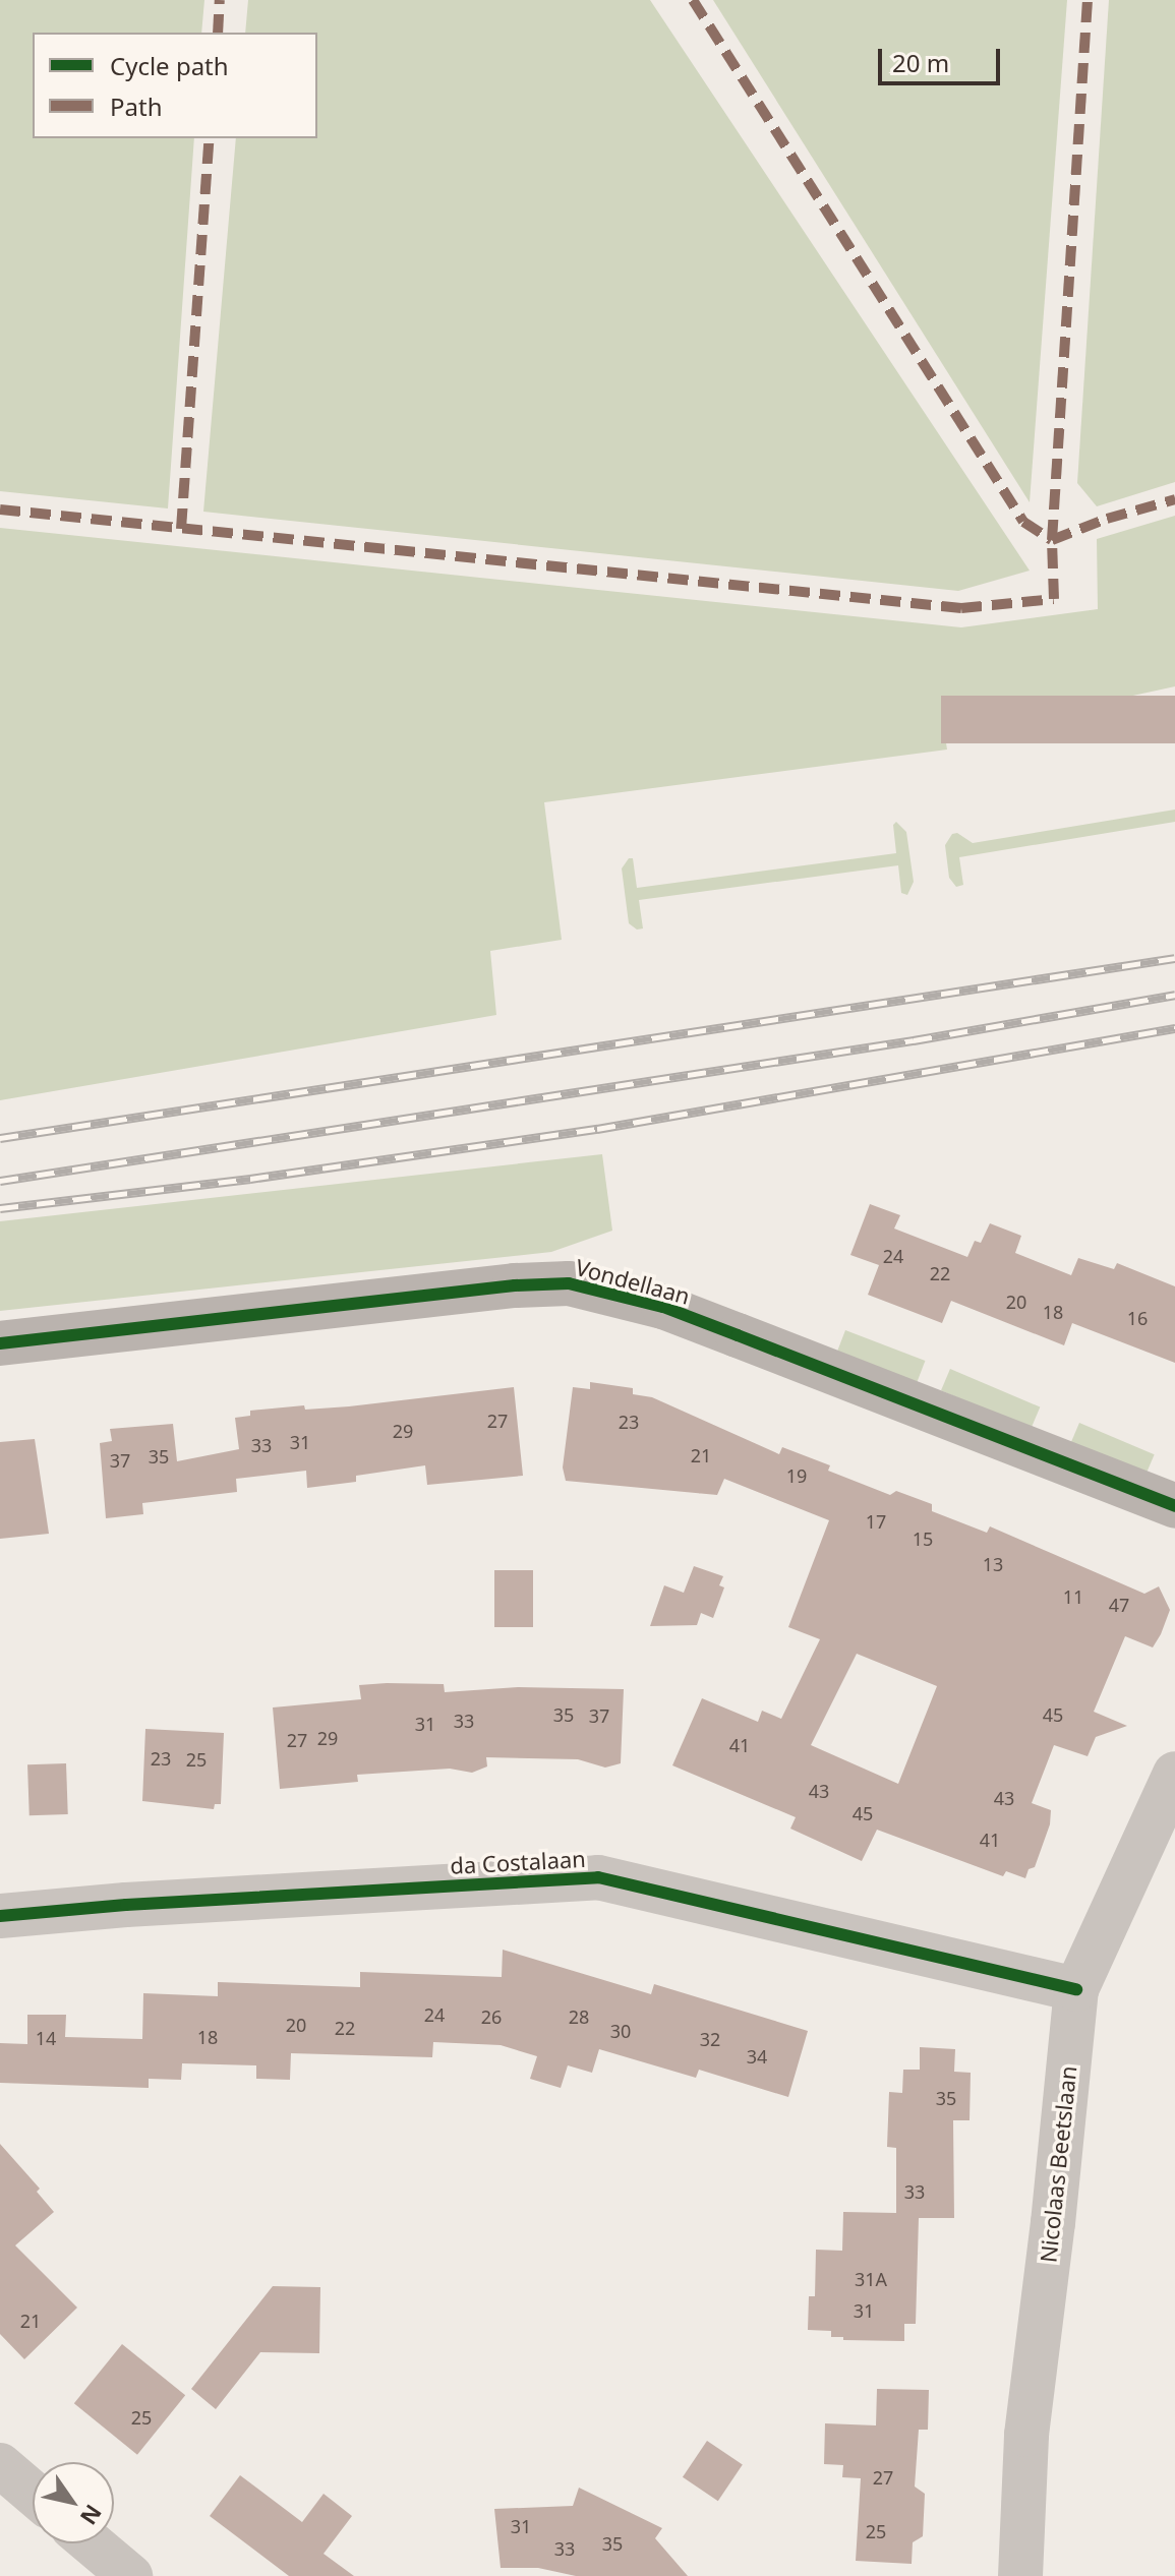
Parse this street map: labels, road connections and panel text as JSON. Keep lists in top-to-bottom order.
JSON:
{
  "streets": {
    "street": ["Vondellaan", "da Costalaan", "Nicolaas Beetslaan"]
  },
  "crossings": [
    ["da Costalaan", "Nicolaas Beetslaan"]
  ],
  "house_numbers": [
    "24",
    "22",
    "20",
    "18",
    "16",
    "27",
    "23",
    "29",
    "31",
    "33",
    "21",
    "35",
    "37",
    "19",
    "17",
    "15",
    "13",
    "11",
    "47",
    "35",
    "45",
    "37",
    "33",
    "31",
    "29",
    "27",
    "41",
    "23",
    "25",
    "43",
    "43",
    "45",
    "41",
    "24",
    "26",
    "28",
    "20",
    "22",
    "30",
    "18",
    "14",
    "32",
    "34",
    "35",
    "33",
    "31A",
    "31",
    "21",
    "25",
    "27",
    "31",
    "25",
    "35",
    "33"
  ],
  "legend": ["Cycle path", "Path"],
  "scale_bar": "20 m",
  "north": "bottom right"
}
